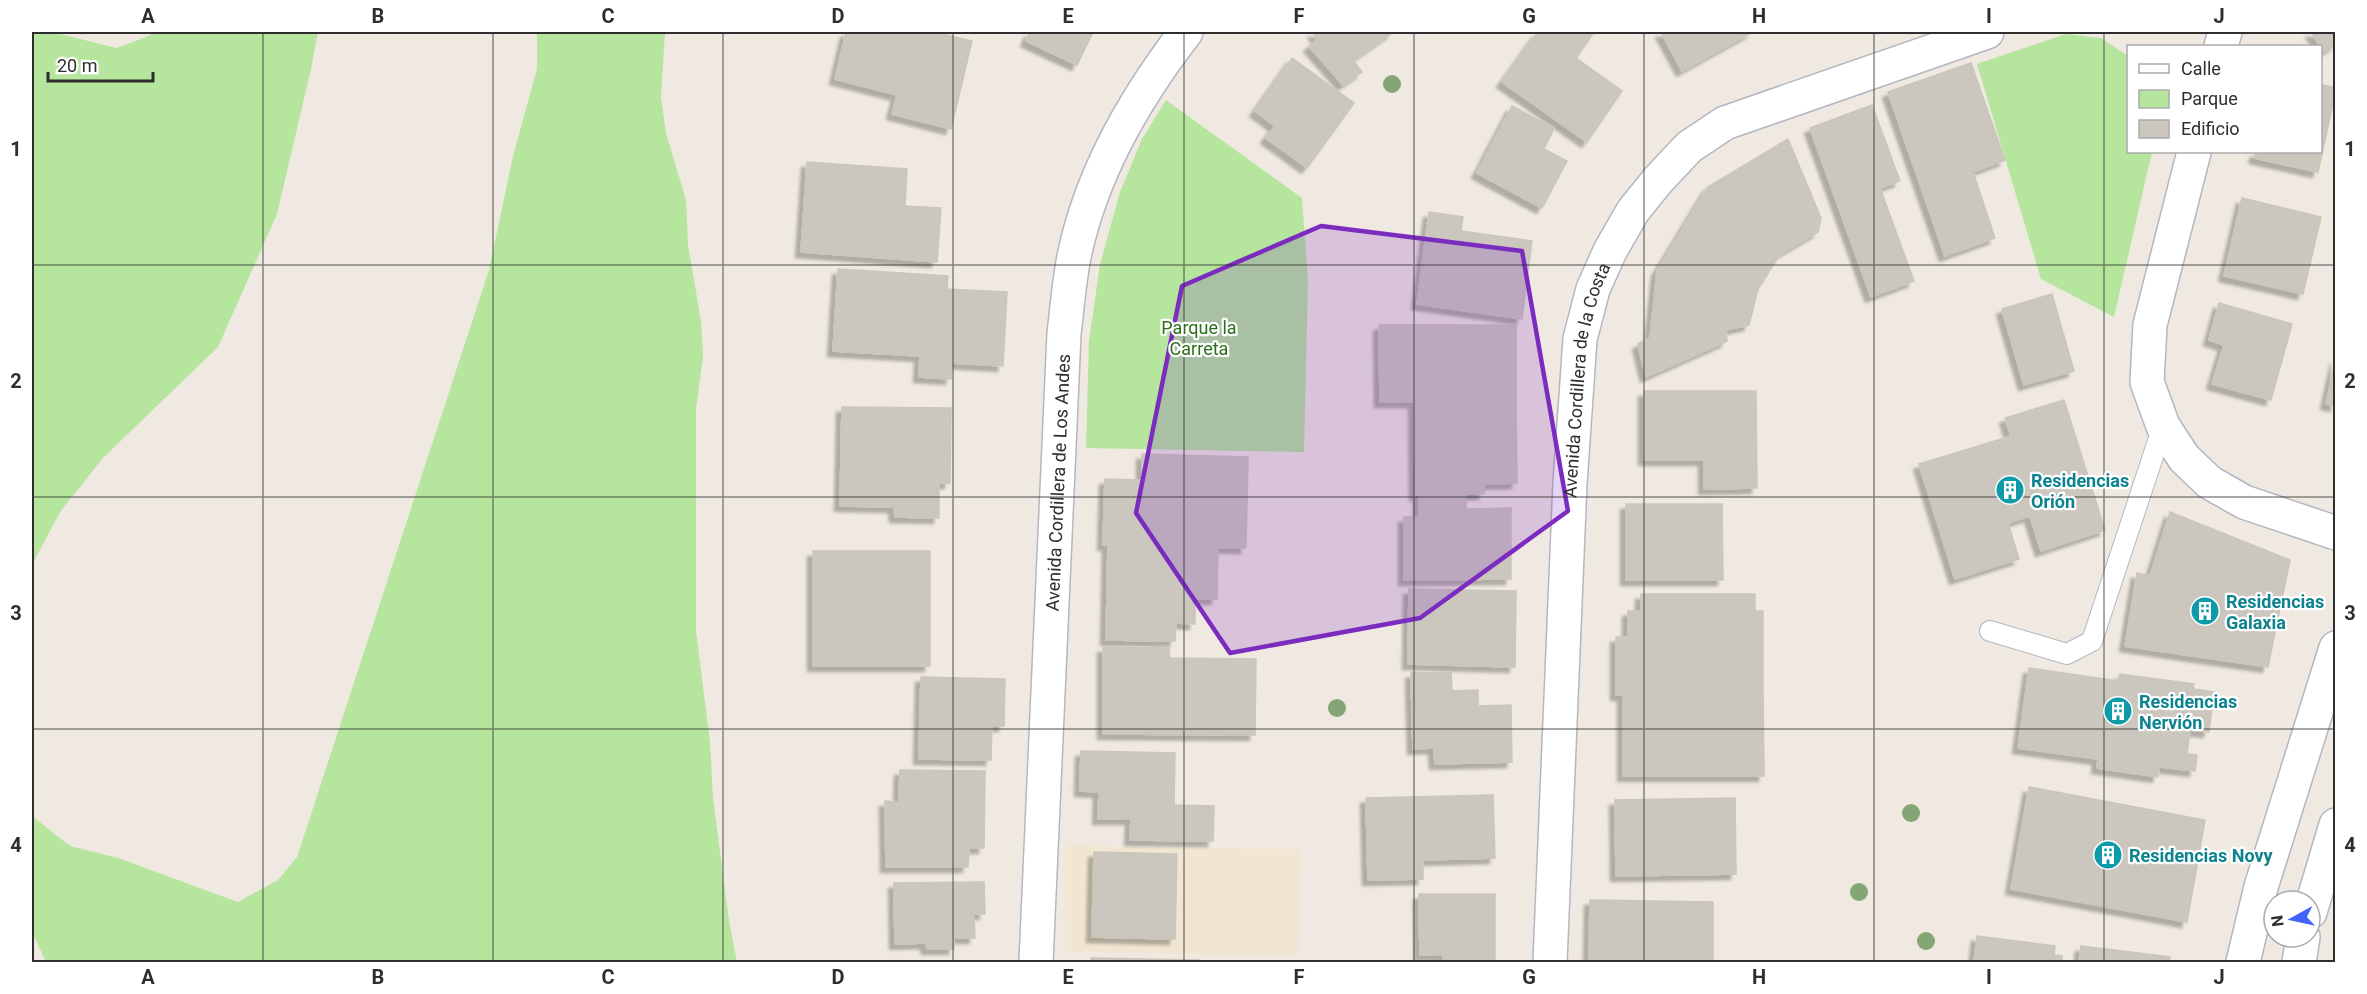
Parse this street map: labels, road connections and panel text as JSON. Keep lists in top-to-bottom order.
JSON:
{
  "streets": {
    "street": ["Avenida Cordillera de la Costa", "Avenida Cordillera de Los Andes"]
  },
  "parks": ["Parque la Carreta"],
  "places": {
    "building": [
      "Residencias Orión",
      "Residencias Galaxia",
      "Residencias Nervión",
      "Residencias Novy"
    ]
  },
  "legend": ["Calle", "Parque", "Edificio"],
  "scale_bar": "20 m",
  "north": "left",
  "grid": {
    "columns": [
      "A",
      "B",
      "C",
      "D",
      "E",
      "F",
      "G",
      "H",
      "I",
      "J"
    ],
    "rows": [
      "1",
      "2",
      "3",
      "4"
    ]
  }
}
